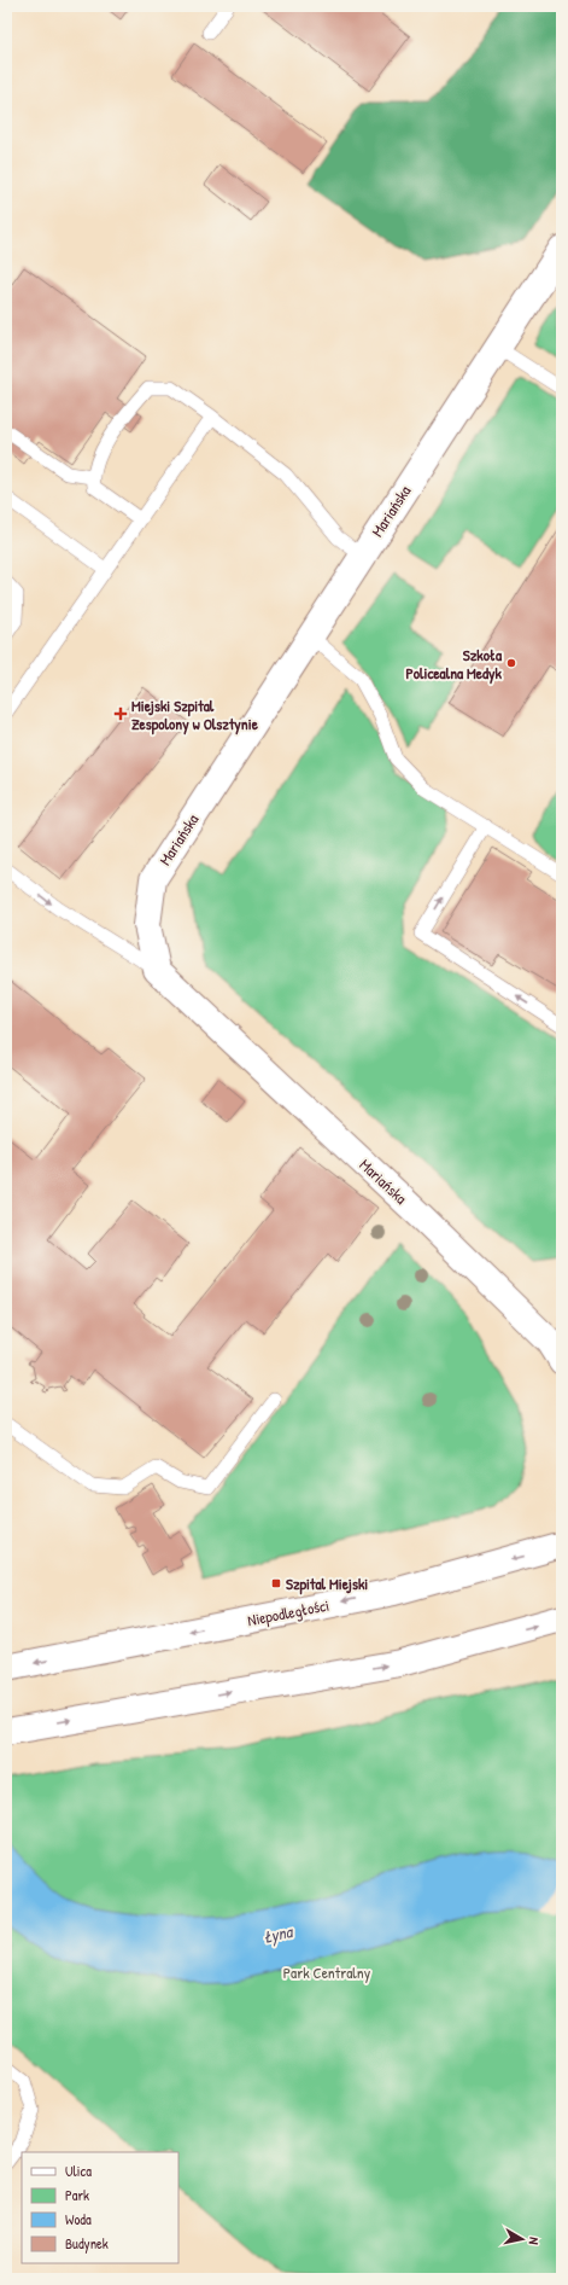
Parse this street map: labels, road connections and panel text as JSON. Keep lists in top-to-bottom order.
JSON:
{
  "streets": {
    "street": ["Mariańska", "Niepodległości"]
  },
  "water": ["Łyna"],
  "parks": ["Park Centralny"],
  "places": {
    "other": ["Szkoła Policealna Medyk"],
    "health": ["Miejski Szpital Zespolony w Olsztynie"],
    "transit": ["Szpital Miejski"]
  },
  "legend": [
    "Ulica",
    "Park",
    "Woda",
    "Budynek"
  ],
  "north": "right"
}
